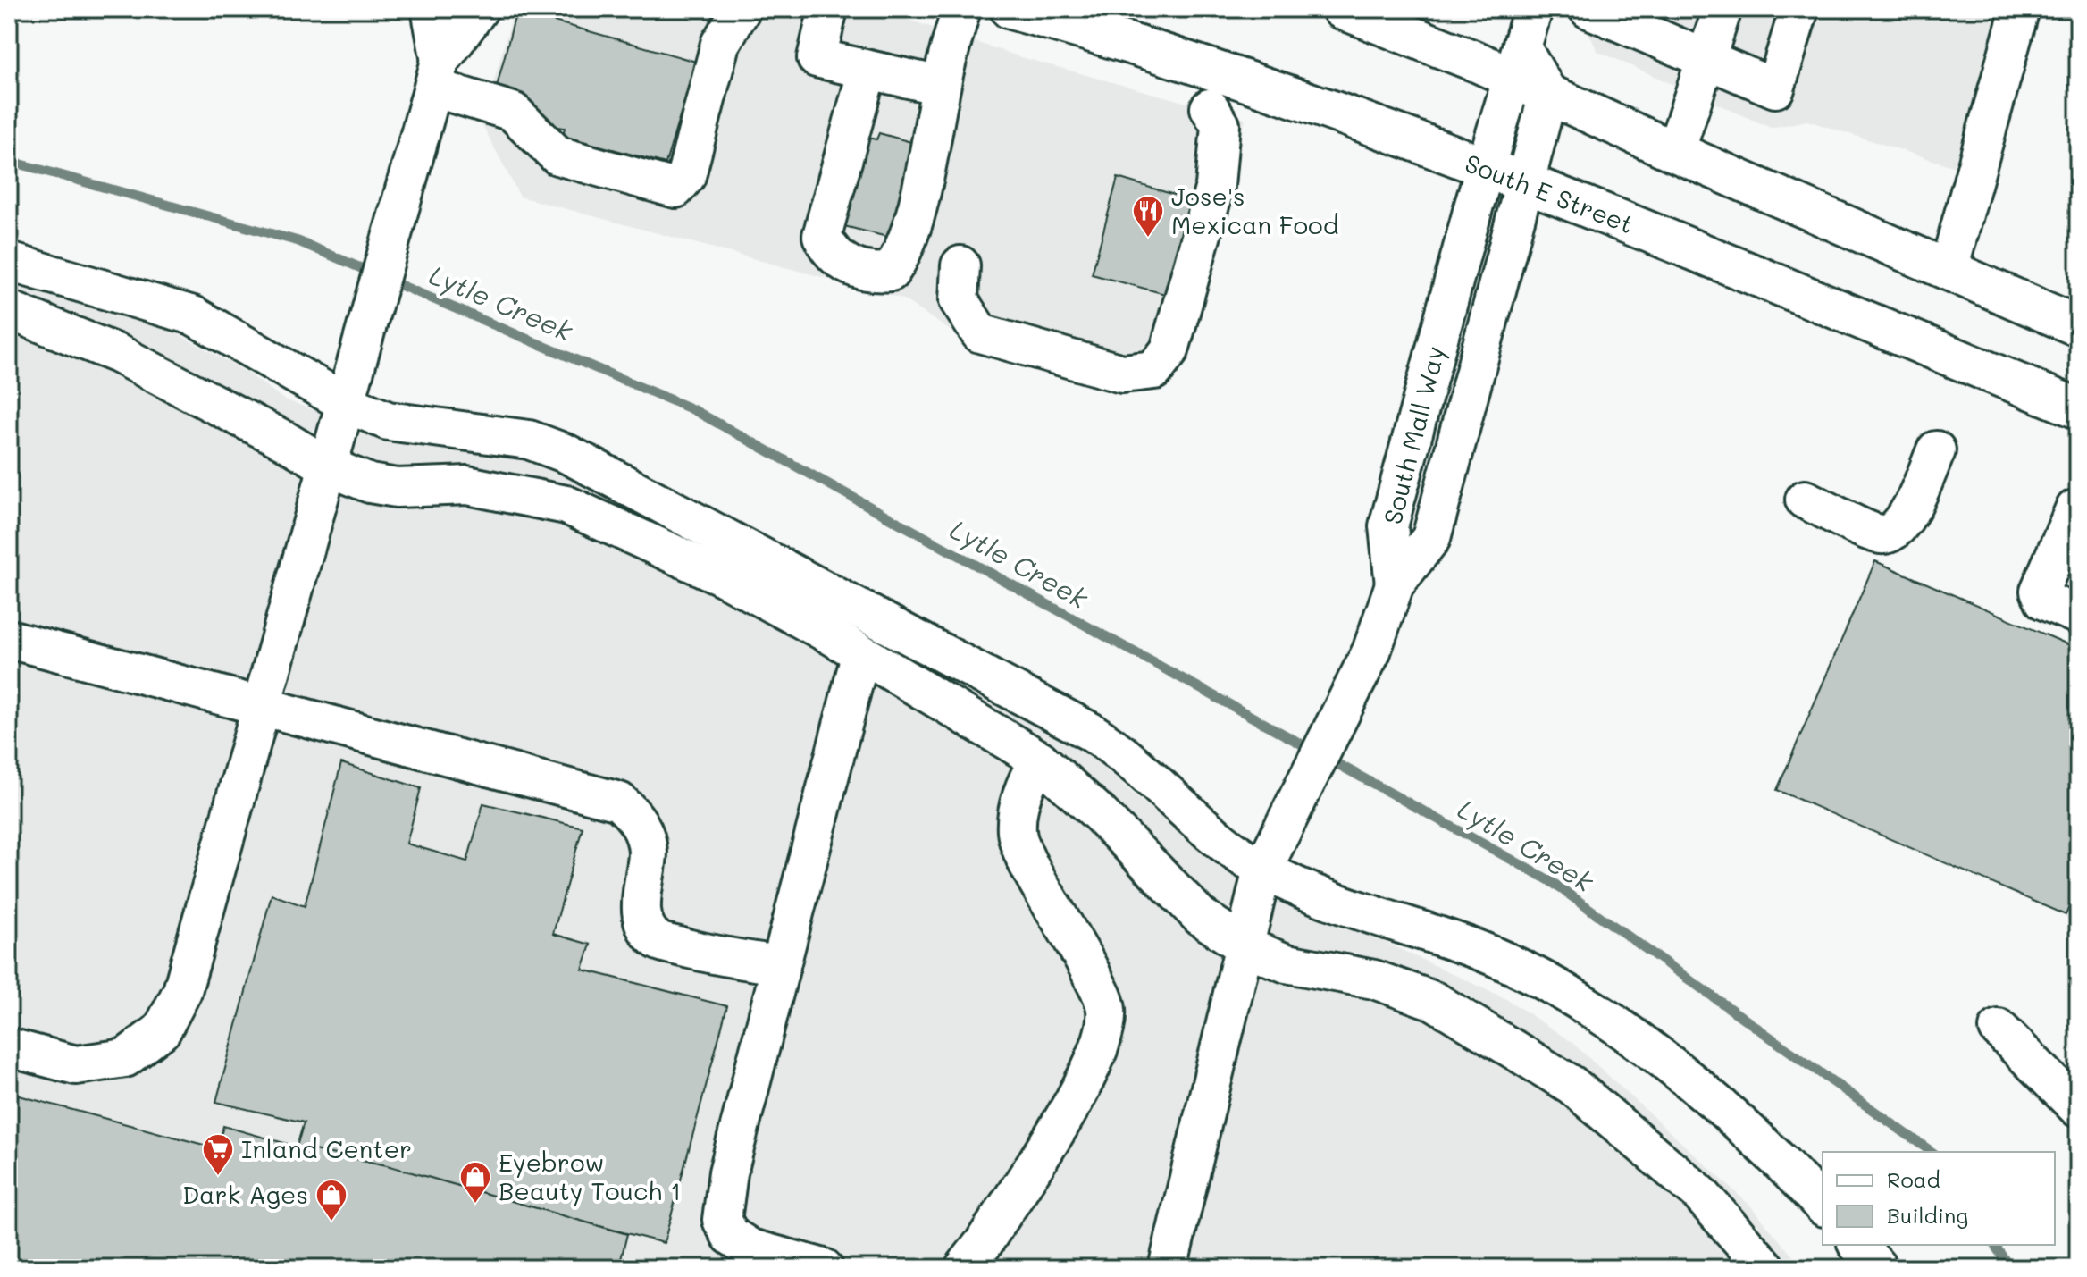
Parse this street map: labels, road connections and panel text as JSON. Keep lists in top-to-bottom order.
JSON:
{
  "streets": {
    "main road": ["South E Street"],
    "lane": ["South Mall Way"]
  },
  "crossings": [
    ["South E Street", "South Mall Way"]
  ],
  "water": ["Lytle Creek"],
  "places": {
    "restaurant": ["Jose's Mexican Food"],
    "supermarket": ["Inland Center"],
    "shop": ["Eyebrow Beauty Touch 1", "Dark Ages"]
  },
  "legend": ["Road", "Building"]
}
